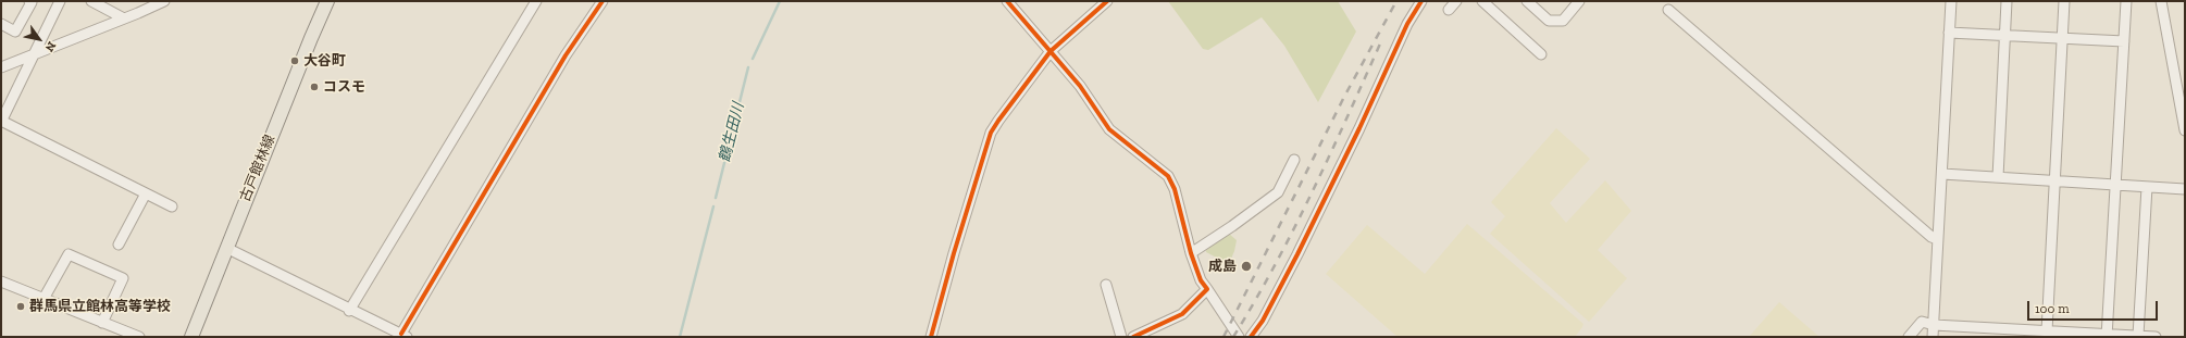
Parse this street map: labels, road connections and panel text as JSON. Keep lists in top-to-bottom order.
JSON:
{
  "streets": {
    "main road": ["古戸館林線"]
  },
  "water": ["鶴生田川"],
  "places": [
    "大谷町",
    "コスモ",
    "成島",
    "群馬県立館林高等学校"
  ],
  "scale_bar": "100 m",
  "north": "bottom right"
}
